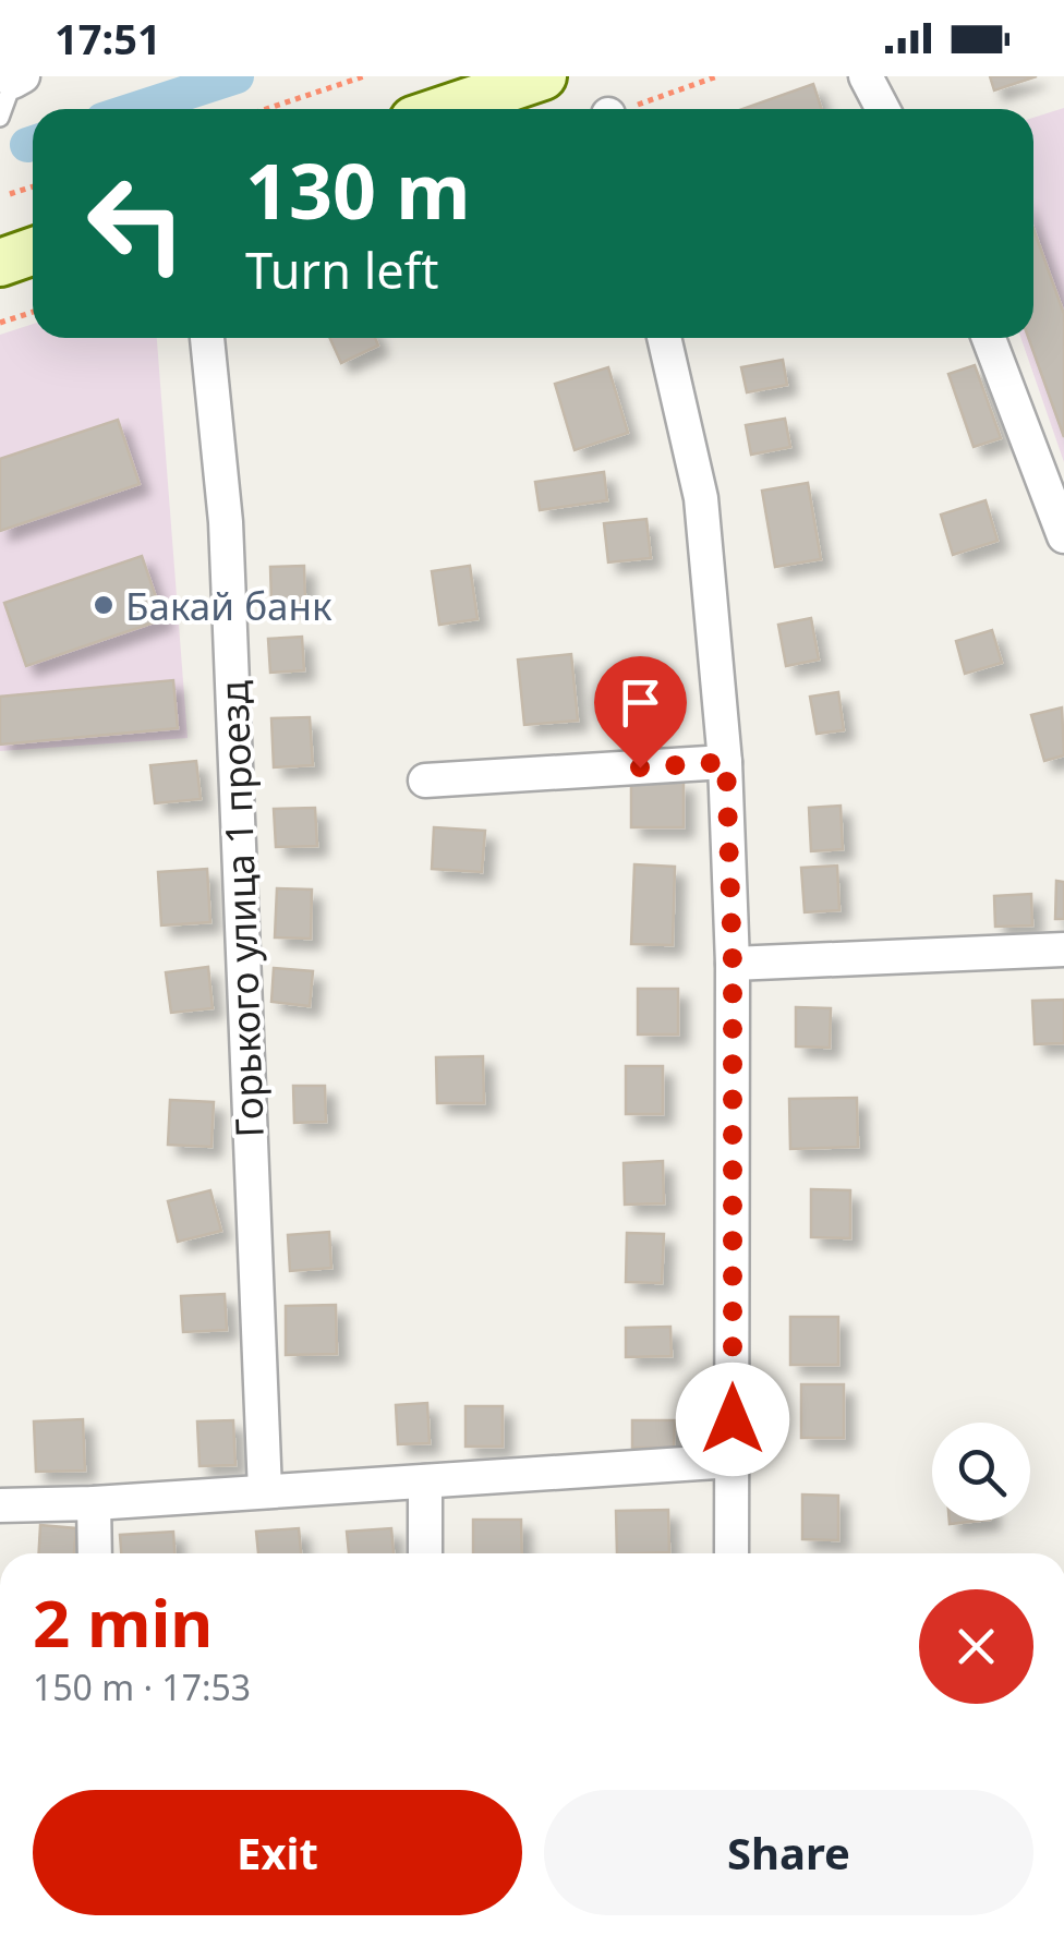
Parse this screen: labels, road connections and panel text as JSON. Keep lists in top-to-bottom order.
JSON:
{
  "streets": {
    "street": ["Горького улица 1 проезд"]
  },
  "places": ["Бакай банк"],
  "page": {
    "status": "17:51",
    "turn": ["130 m", "Turn left"],
    "heading": ["2 min", "150 m · 17:53"],
    "buttons": ["Exit", "Share"]
  }
}
